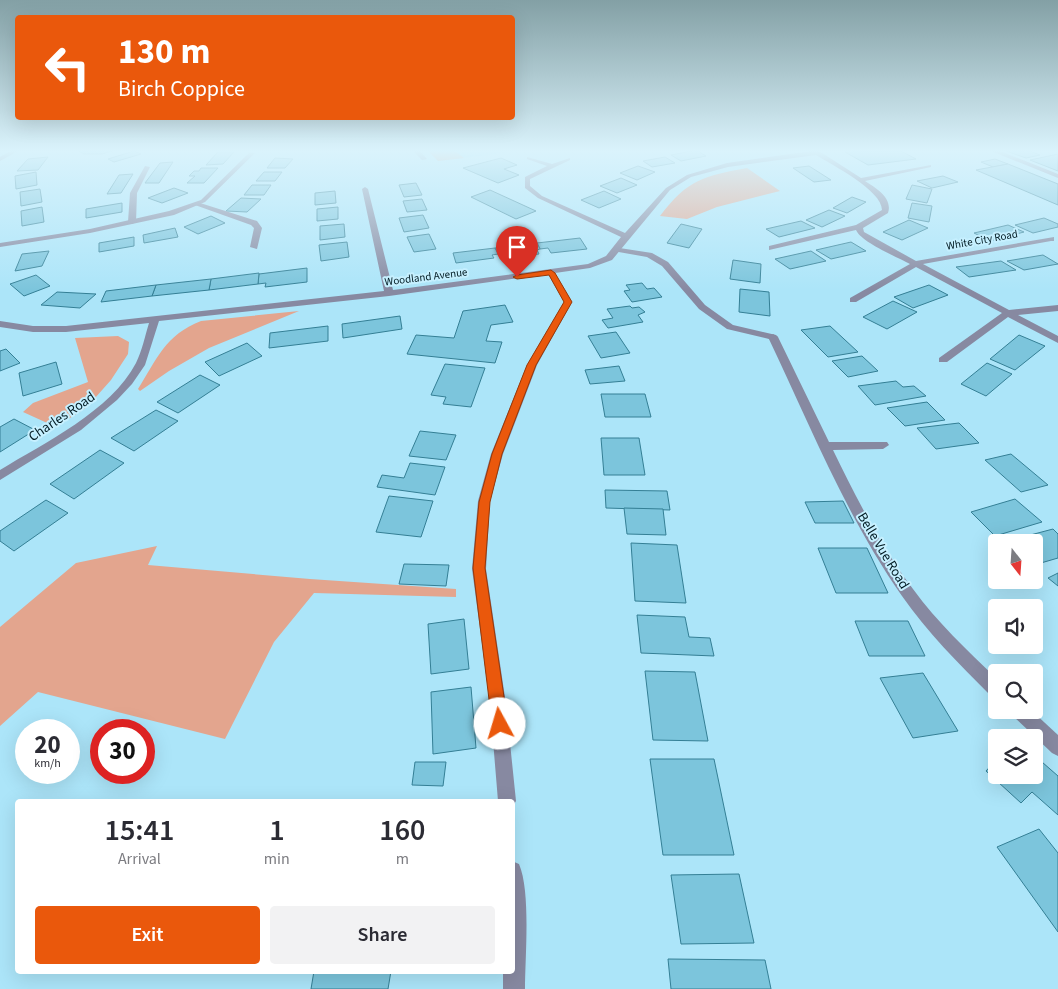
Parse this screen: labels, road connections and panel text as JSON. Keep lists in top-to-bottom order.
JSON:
{
  "streets": {
    "street": [
      "White City Road",
      "Woodland Avenue",
      "Charles Road",
      "Belle Vue Road"
    ]
  },
  "crossings": [
    ["Woodland Avenue", "Charles Road"],
    ["Woodland Avenue", "Belle Vue Road"]
  ],
  "north": "bottom",
  "page": {
    "turn": ["130 m", "Birch Coppice"],
    "speed": "20 km/h",
    "limit": "30",
    "eta": [
      "15:41",
      "Arrival",
      "1",
      "min",
      "160",
      "m"
    ],
    "buttons": ["Exit", "Share"]
  }
}
